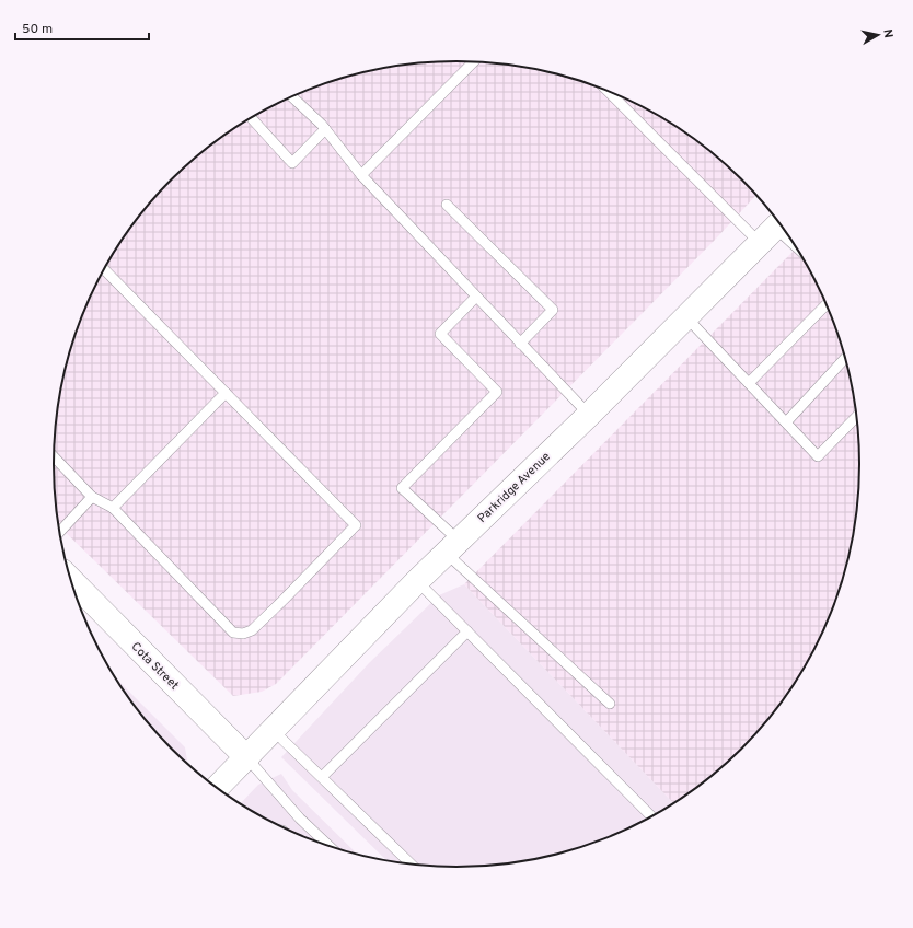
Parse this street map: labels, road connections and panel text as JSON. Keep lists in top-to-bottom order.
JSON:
{
  "streets": {
    "street": ["Parkridge Avenue", "Cota Street"]
  },
  "crossings": [
    ["Parkridge Avenue", "Cota Street"]
  ],
  "scale_bar": "50 m",
  "north": "right"
}
